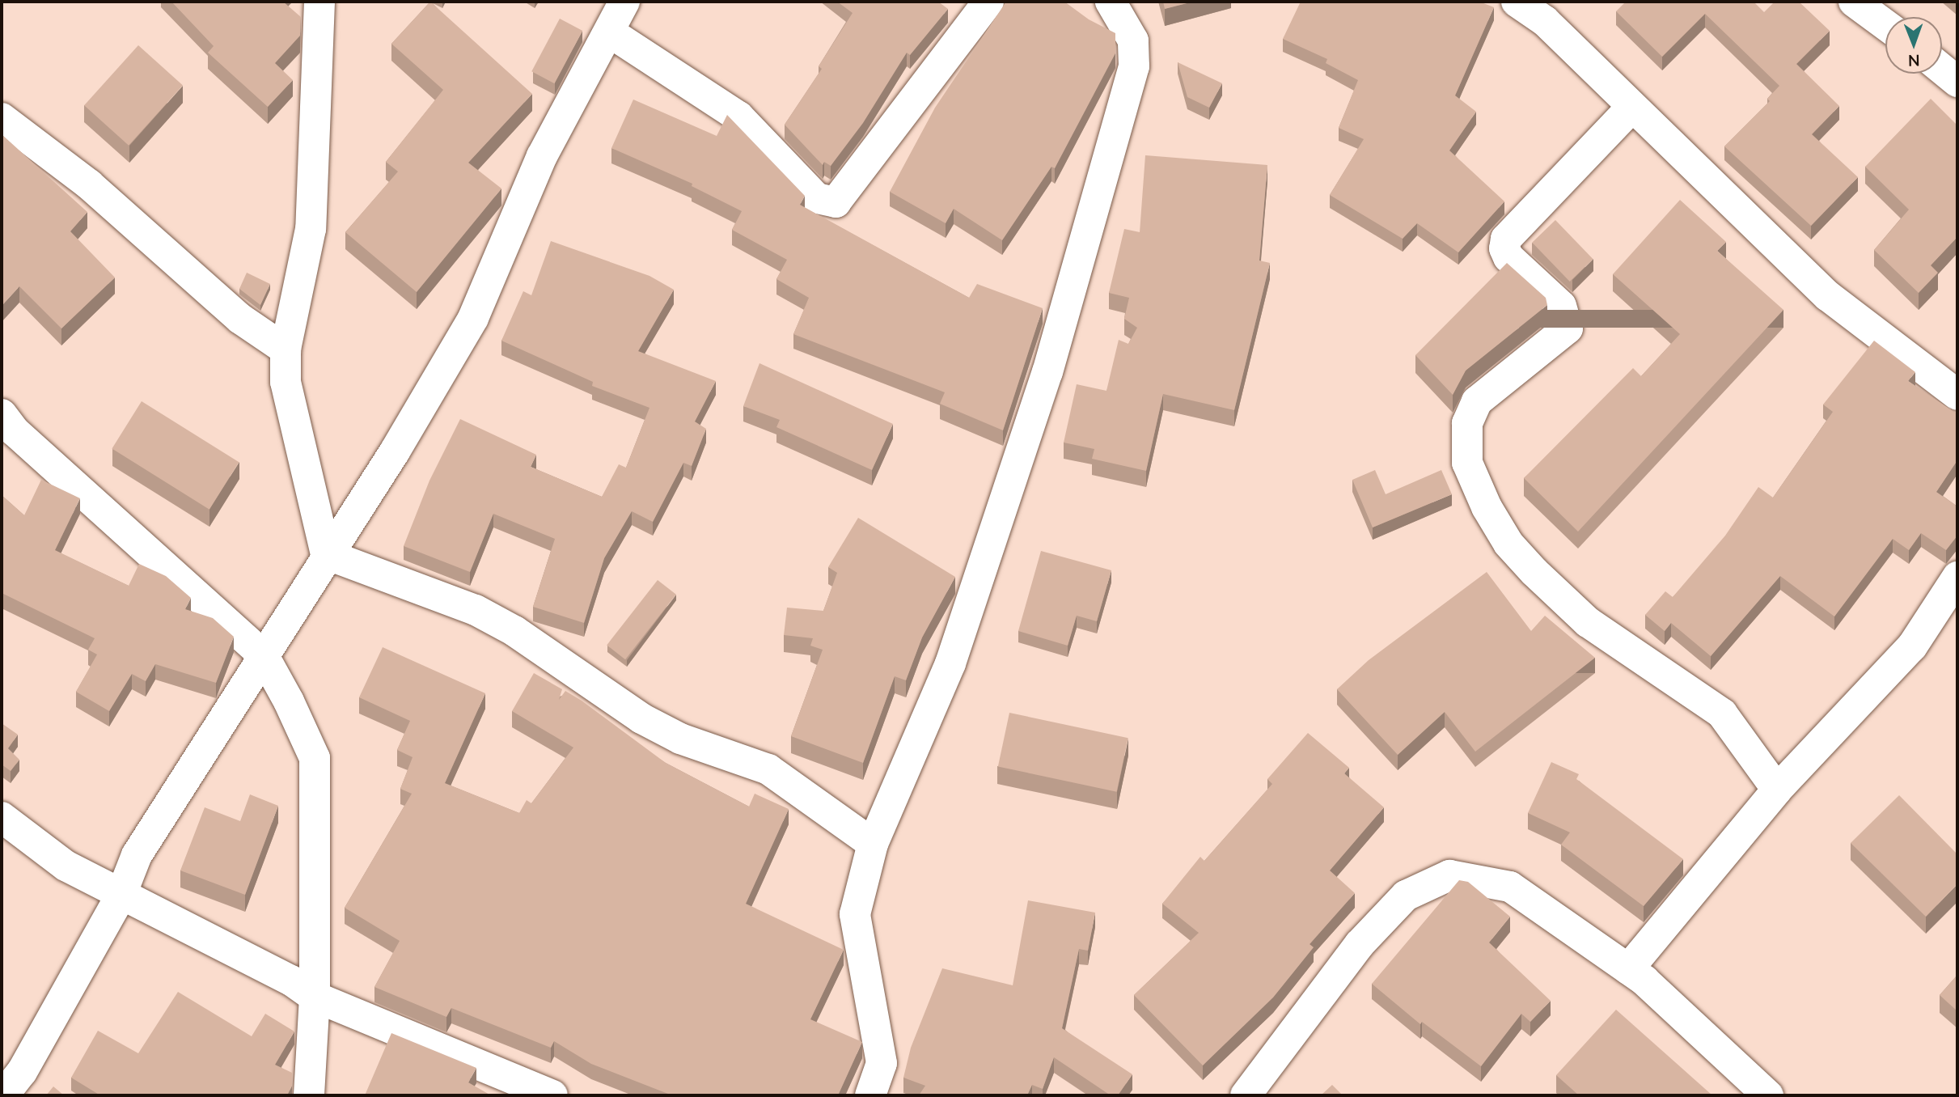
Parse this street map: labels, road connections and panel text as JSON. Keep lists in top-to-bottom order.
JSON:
{
  "north": "bottom"
}
